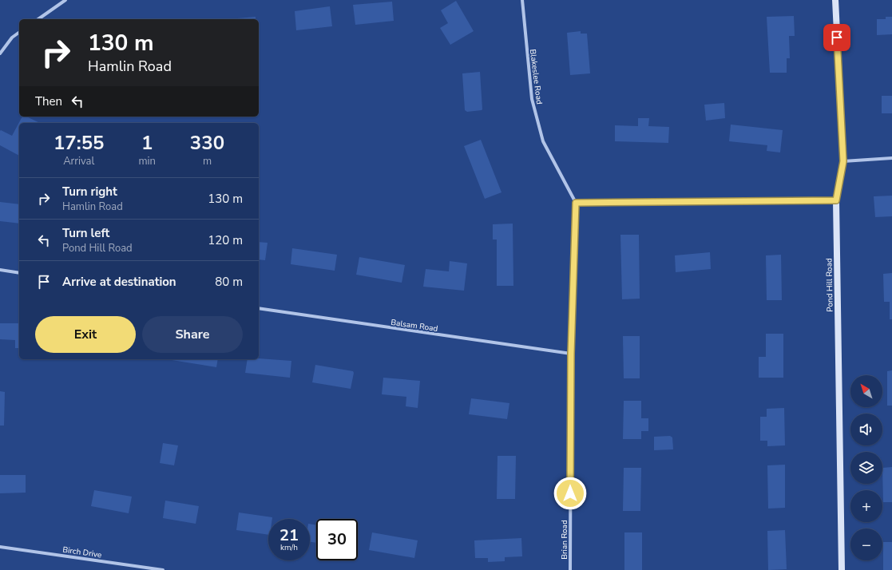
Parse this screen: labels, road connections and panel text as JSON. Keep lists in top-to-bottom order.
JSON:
{
  "streets": {
    "main road": ["Pond Hill Road"],
    "street": [
      "Blakeslee Road",
      "Balsam Road",
      "Brian Road",
      "Birch Drive"
    ]
  },
  "crossings": [
    ["Blakeslee Road", "Brian Road"],
    ["Balsam Road", "Brian Road"]
  ],
  "north": "top left",
  "page": {
    "turn": ["130 m", "Hamlin Road"],
    "then": "Then",
    "eta": [
      "17:55",
      "Arrival",
      "1",
      "min",
      "330",
      "m"
    ],
    "list": [
      {
        "name": "Turn right",
        "note": "Hamlin Road",
        "value": "130 m"
      },
      {
        "name": "Turn left",
        "note": "Pond Hill Road",
        "value": "120 m"
      },
      {
        "name": "Arrive at destination",
        "value": "80 m"
      }
    ],
    "buttons": ["Exit", "Share"],
    "map_buttons": ["+", "−"],
    "speed": "21 km/h",
    "limit": "30"
  }
}
